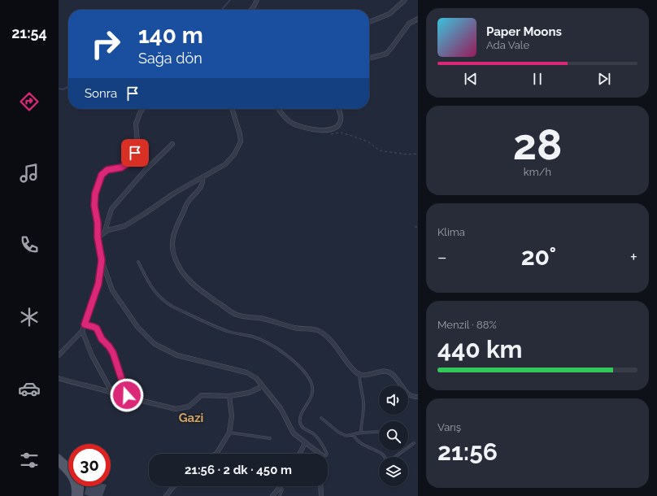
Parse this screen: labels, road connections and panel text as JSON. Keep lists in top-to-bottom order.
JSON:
{
  "districts": ["Gazi"],
  "page": {
    "tabs": "21:54",
    "turn": ["140 m", "Sağa dön"],
    "song": ["Paper Moons", "Ada Vale"],
    "then": "Sonra",
    "tile": [
      ["28", "km/h"],
      "Klima",
      ["Menzil · 88%", "440 km"],
      ["Varış", "21:56"]
    ],
    "heat": ["−", "20°", "+"],
    "limit": "30",
    "trip": "21:56 · 2 dk · 450 m"
  }
}
